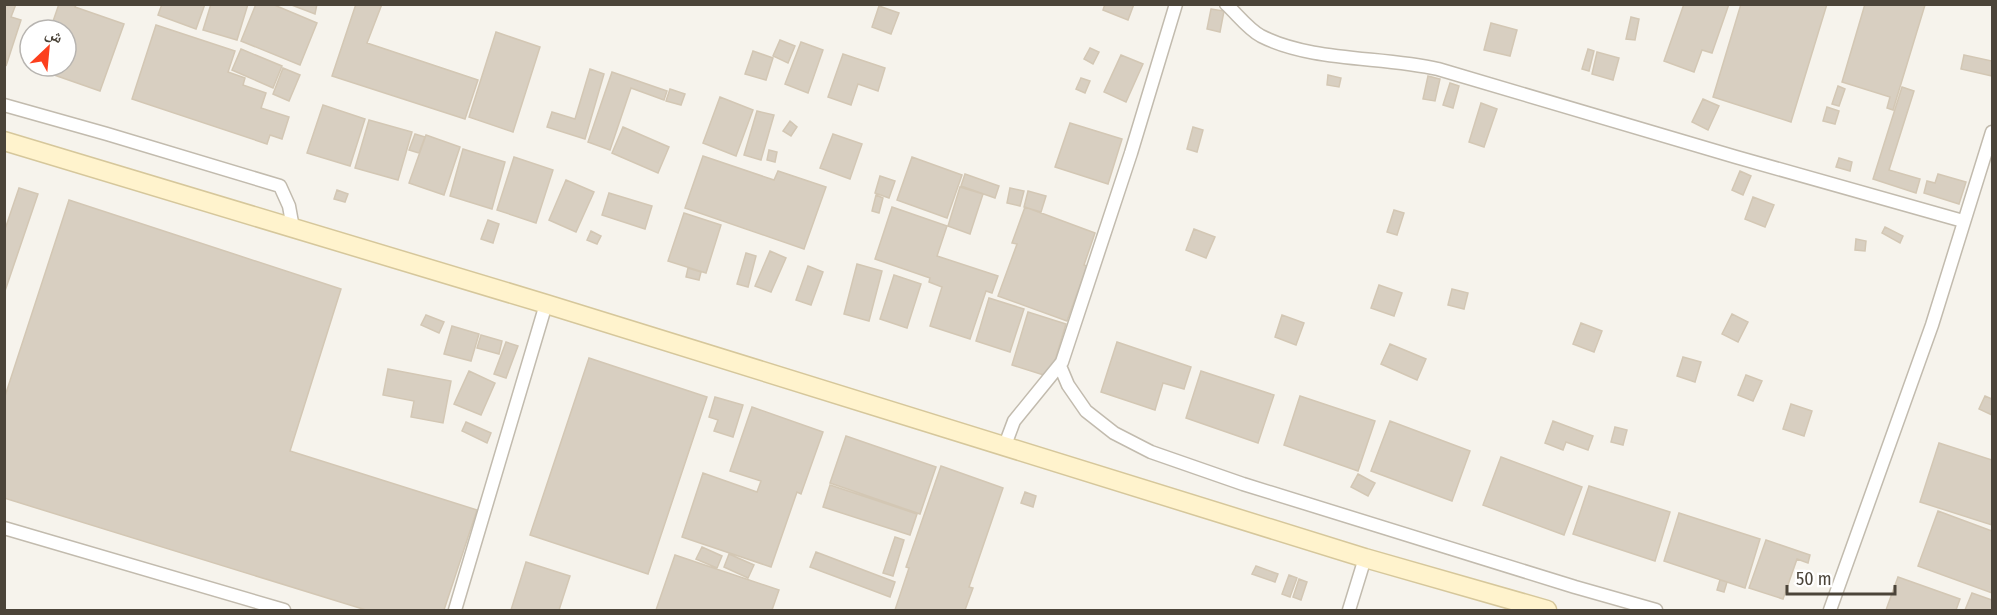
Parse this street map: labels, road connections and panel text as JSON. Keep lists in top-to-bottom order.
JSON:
{
  "scale_bar": "50 m",
  "north": "top right"
}
